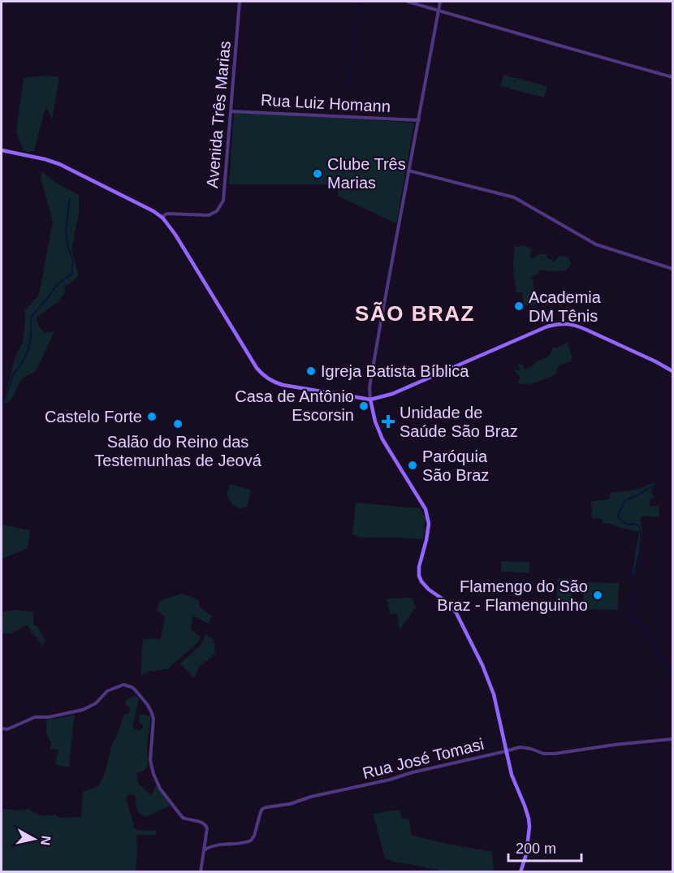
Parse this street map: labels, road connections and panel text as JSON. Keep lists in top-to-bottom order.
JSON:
{
  "streets": {
    "street": ["Rua Luiz Homann", "Avenida Três Marias", "Rua José Tomasi"]
  },
  "crossings": [
    ["Rua Luiz Homann", "Avenida Três Marias"]
  ],
  "districts": ["SÃO BRAZ"],
  "places": {
    "other": [
      "Clube Três Marias",
      "Academia DM Tênis",
      "Igreja Batista Bíblica",
      "Casa de Antônio Escorsin",
      "Castelo Forte",
      "Salão do Reino das Testemunhas de Jeová",
      "Paróquia São Braz",
      "Flamengo do São Braz - Flamenguinho"
    ],
    "health": ["Unidade de Saúde São Braz"]
  },
  "scale_bar": "200 m",
  "north": "right"
}
